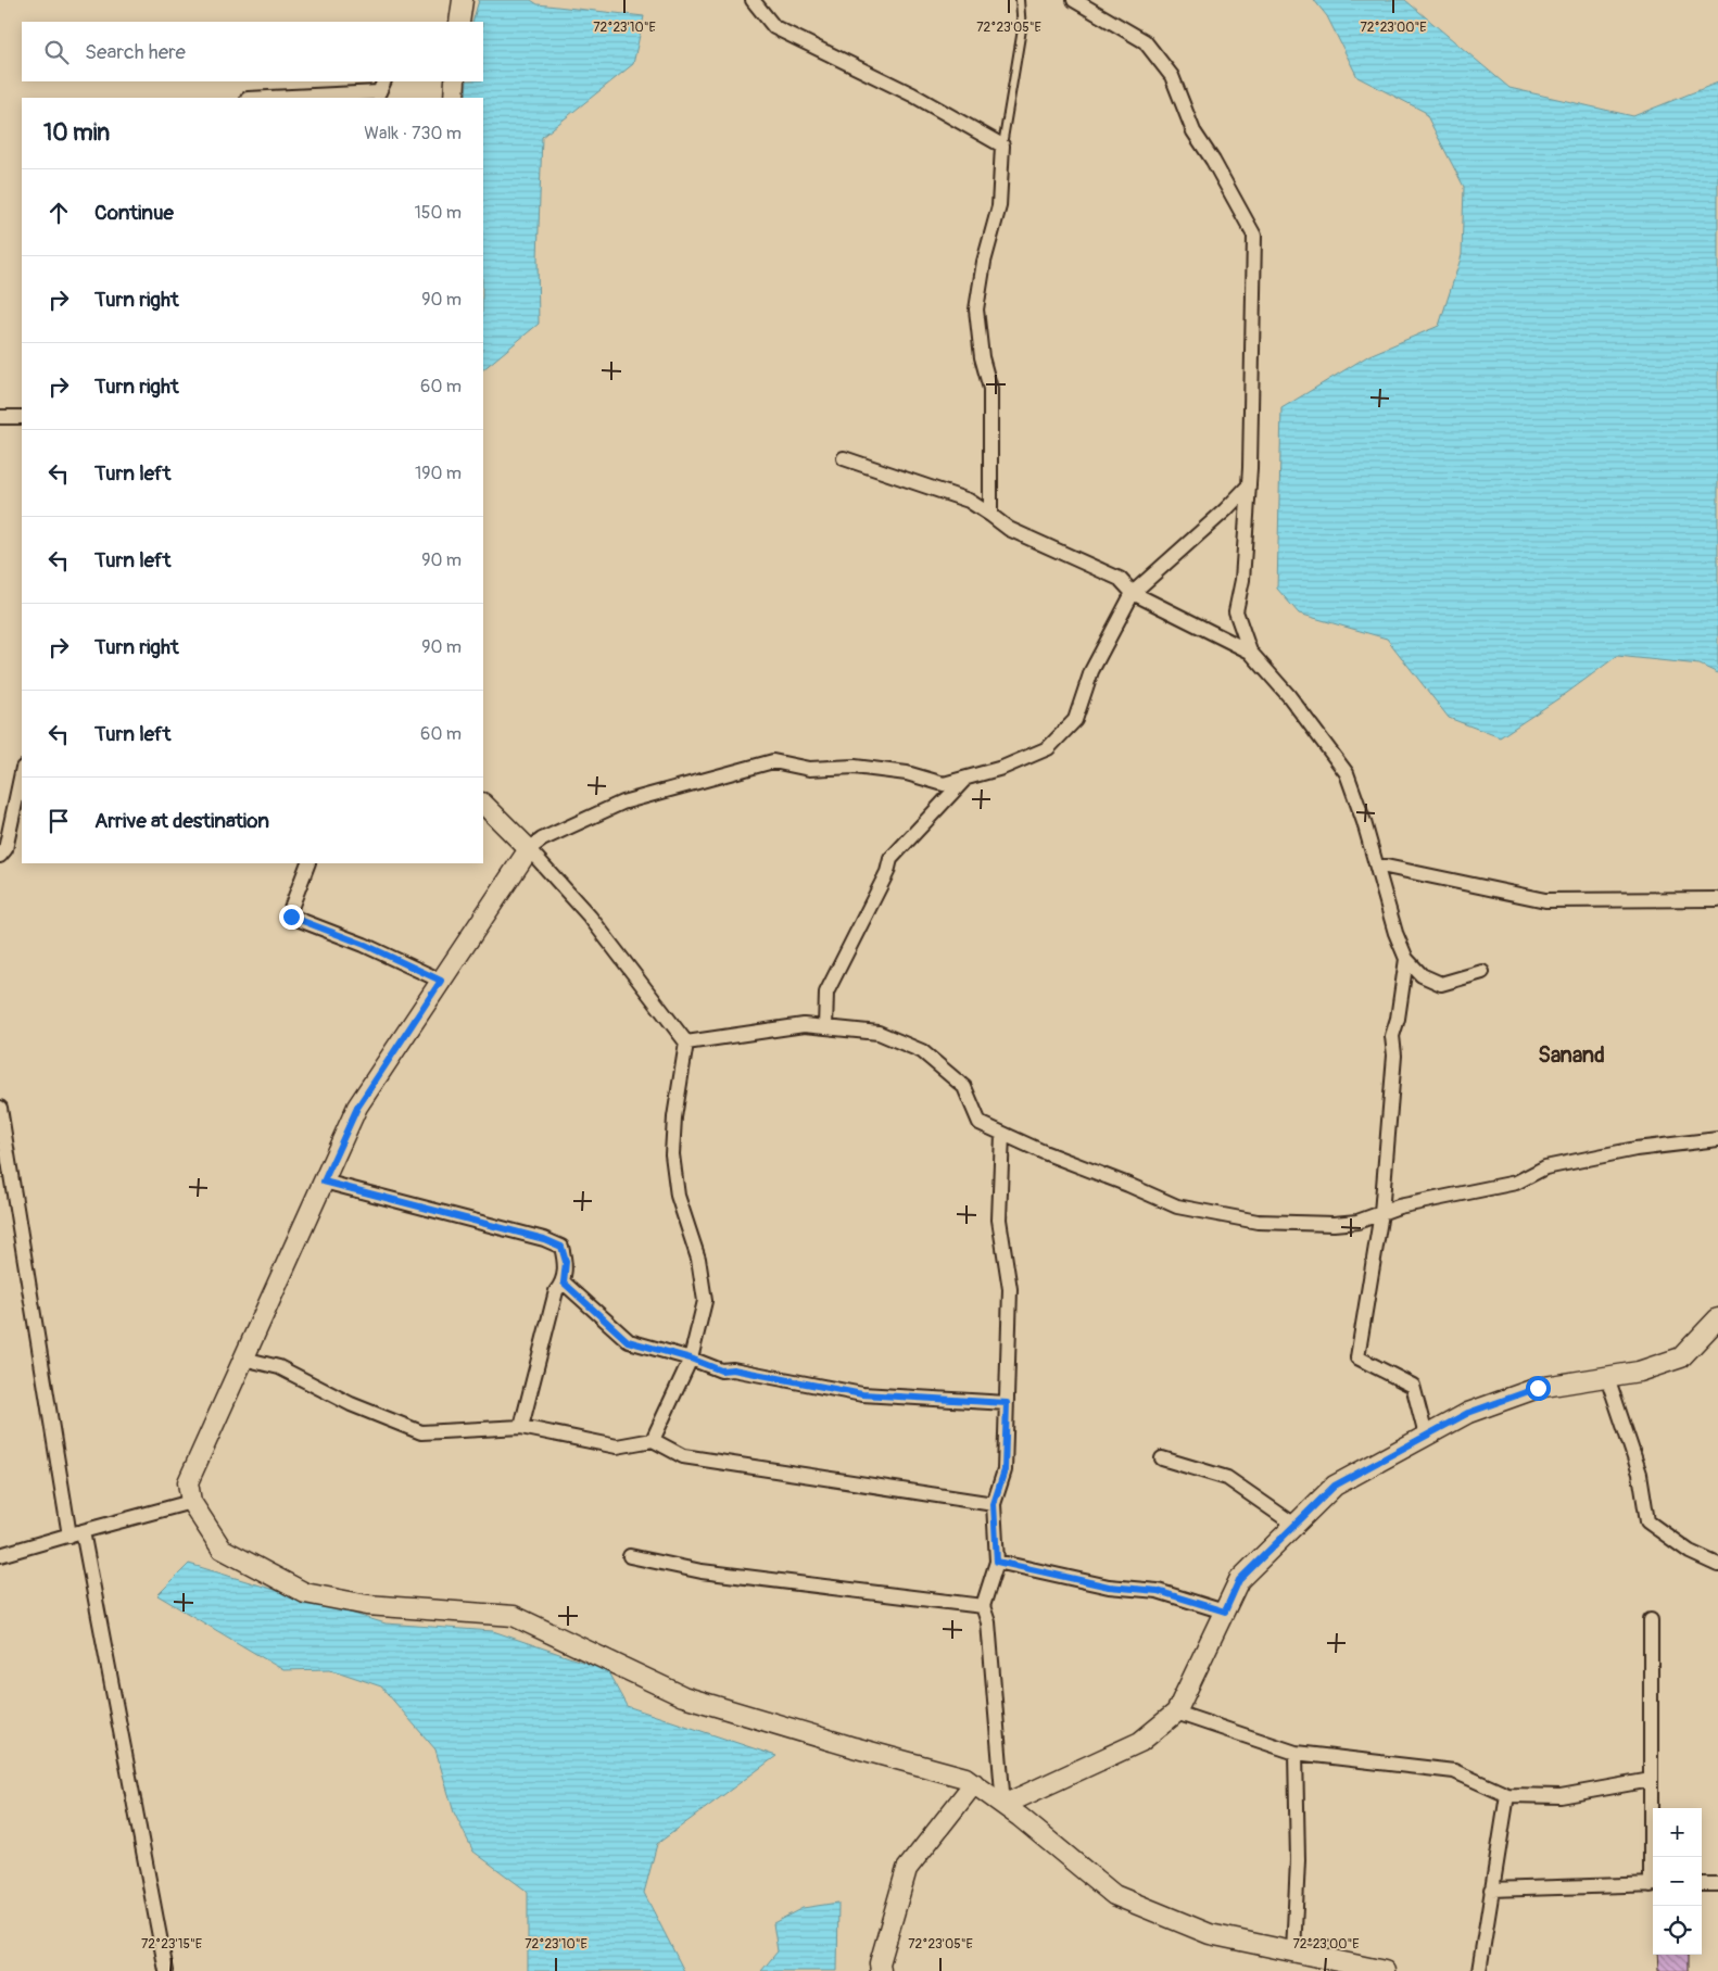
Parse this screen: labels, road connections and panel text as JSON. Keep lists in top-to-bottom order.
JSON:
{
  "districts": ["Sanand"],
  "page": {
    "search": "Search here",
    "heading": ["10 min", "Walk · 730 m"],
    "list": [
      ["Continue", "150 m"],
      ["Turn right", "90 m"],
      ["Turn right", "60 m"],
      ["Turn left", "190 m"],
      ["Turn left", "90 m"],
      ["Turn right", "90 m"],
      ["Turn left", "60 m"],
      "Arrive at destination"
    ],
    "map_buttons": ["+", "−"]
  },
  "coordinates": [
    "72°23'10\"E",
    "72°23'05\"E",
    "72°23'00\"E",
    "72°23'15\"E"
  ]
}
